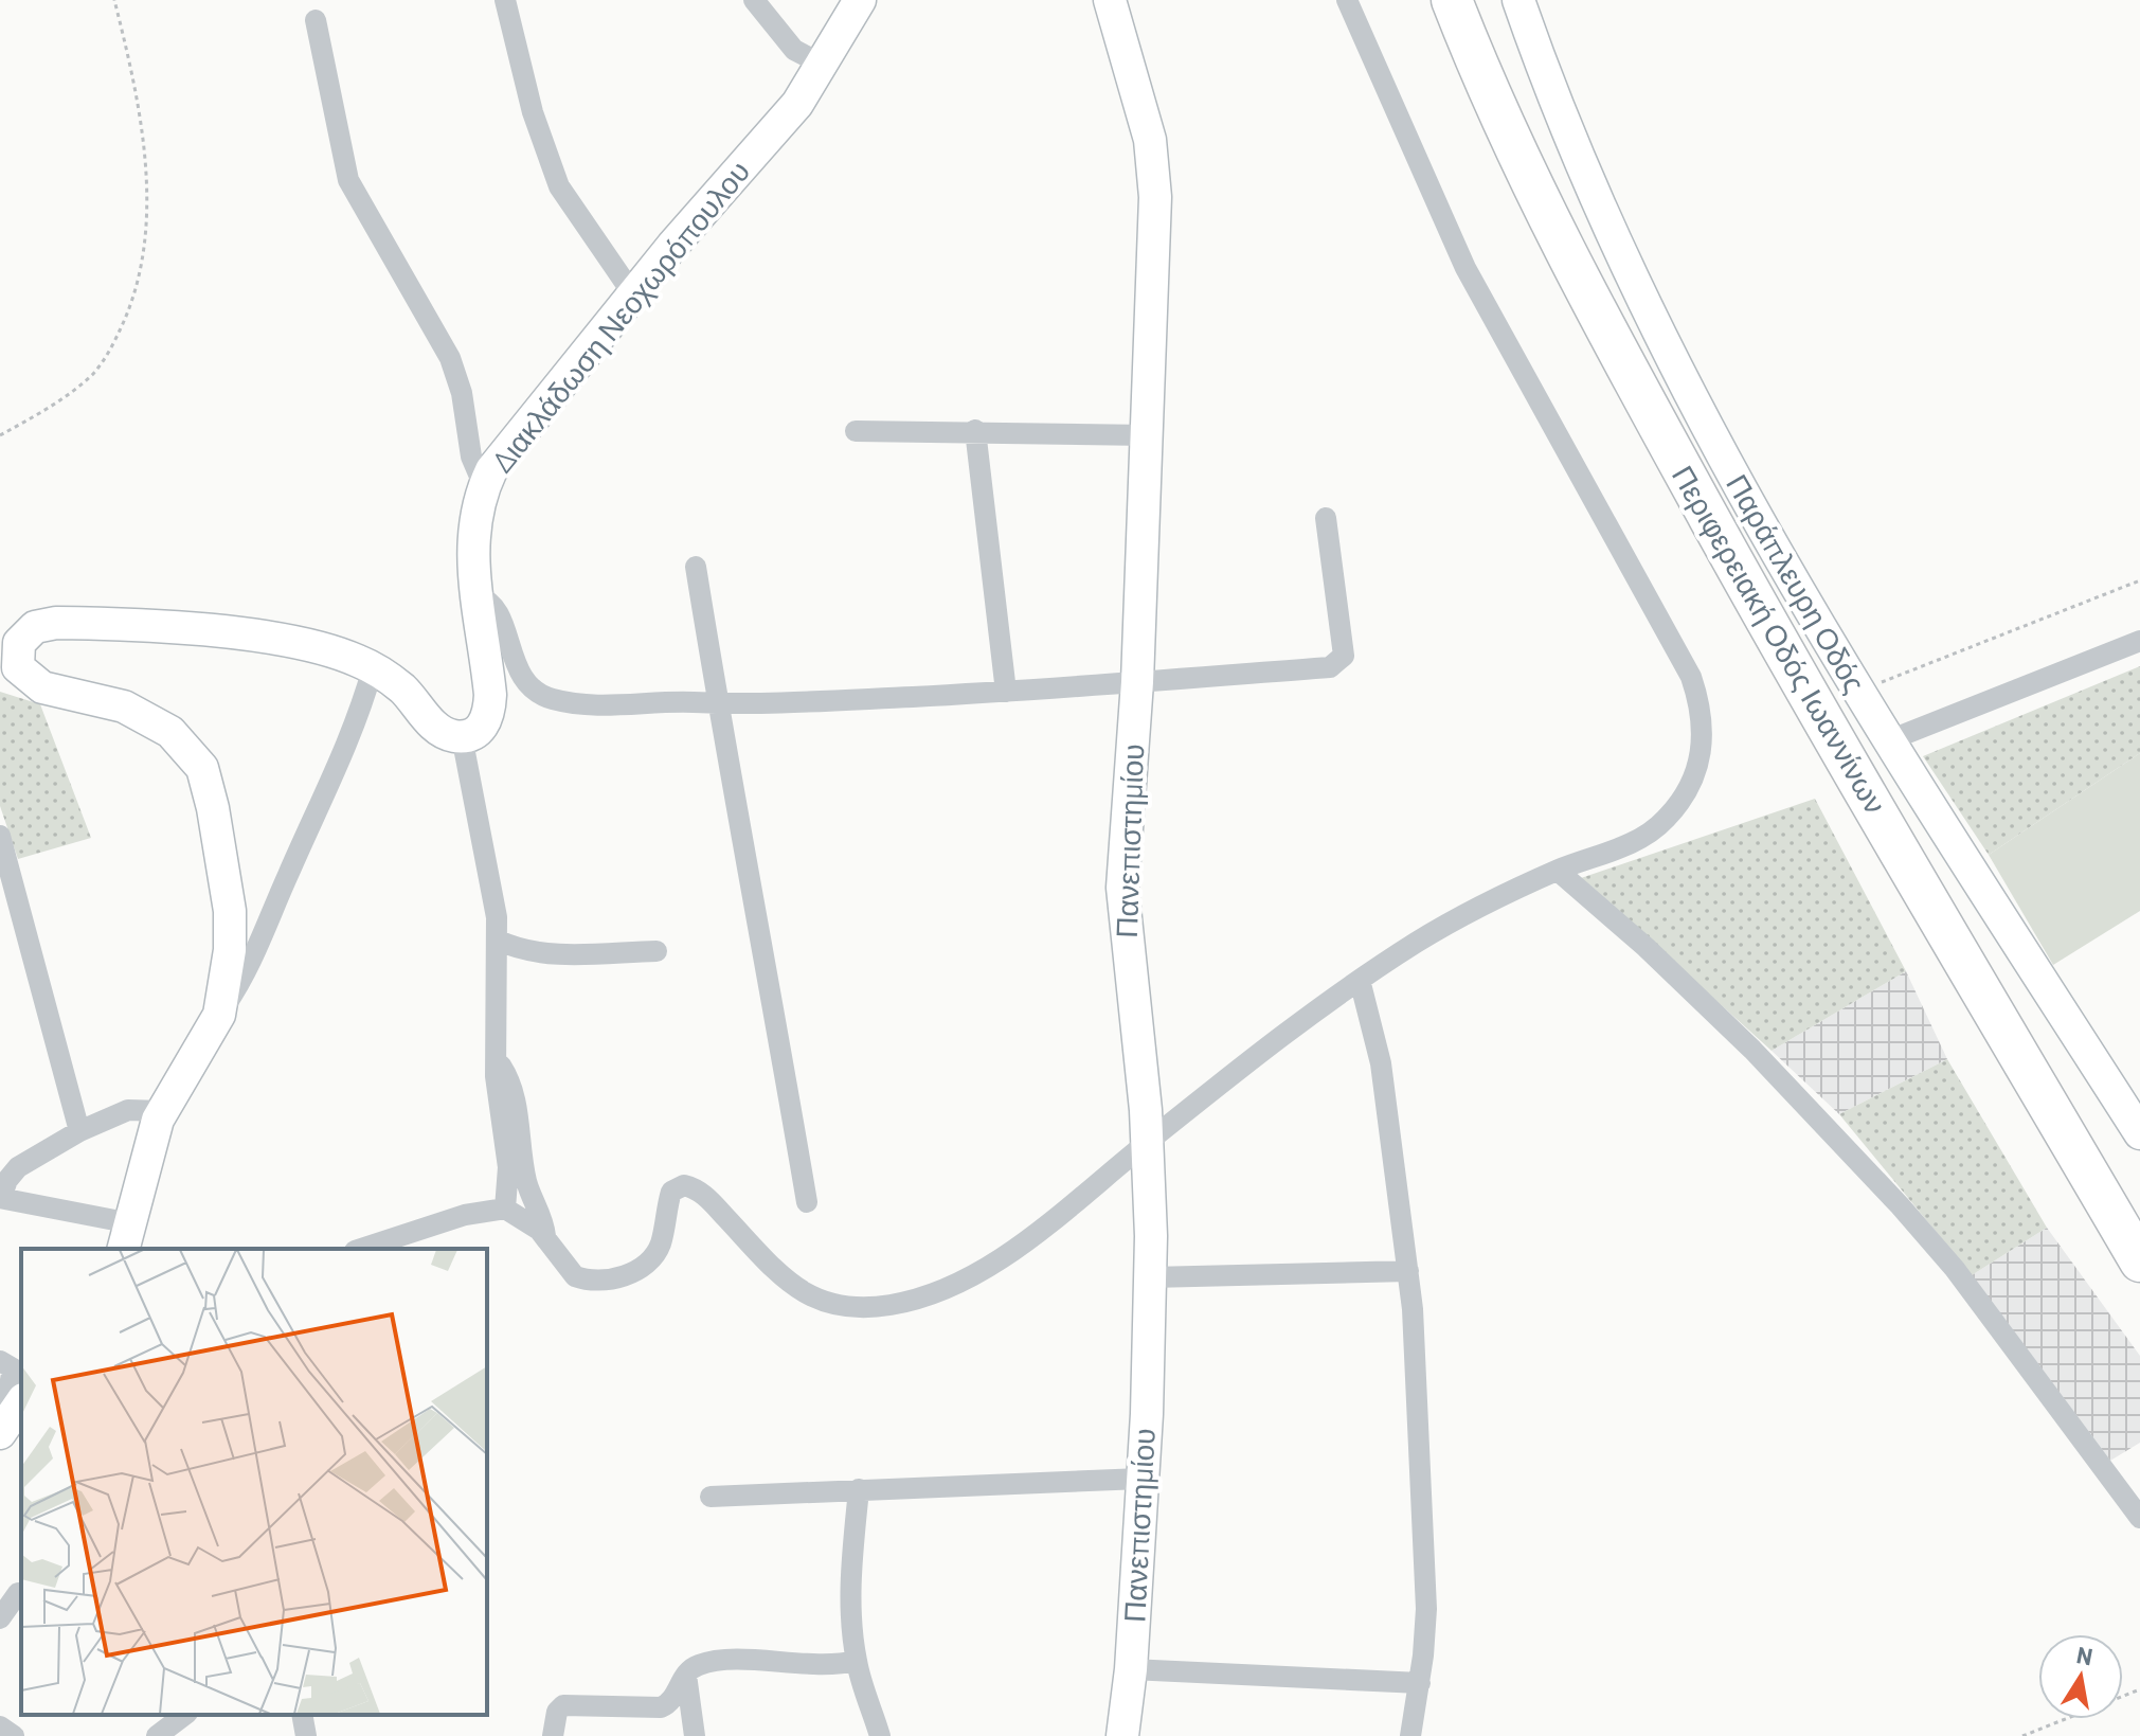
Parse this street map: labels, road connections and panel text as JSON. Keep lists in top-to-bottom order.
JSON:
{
  "streets": {
    "highway": ["Περιφερειακή Οδός Ιωαννίνων"],
    "street": ["Διακλάδωση Νεοχωρόπουλου", "Παράπλευρη Οδός", "Πανεπιστημίου"]
  },
  "north": "top"
}
